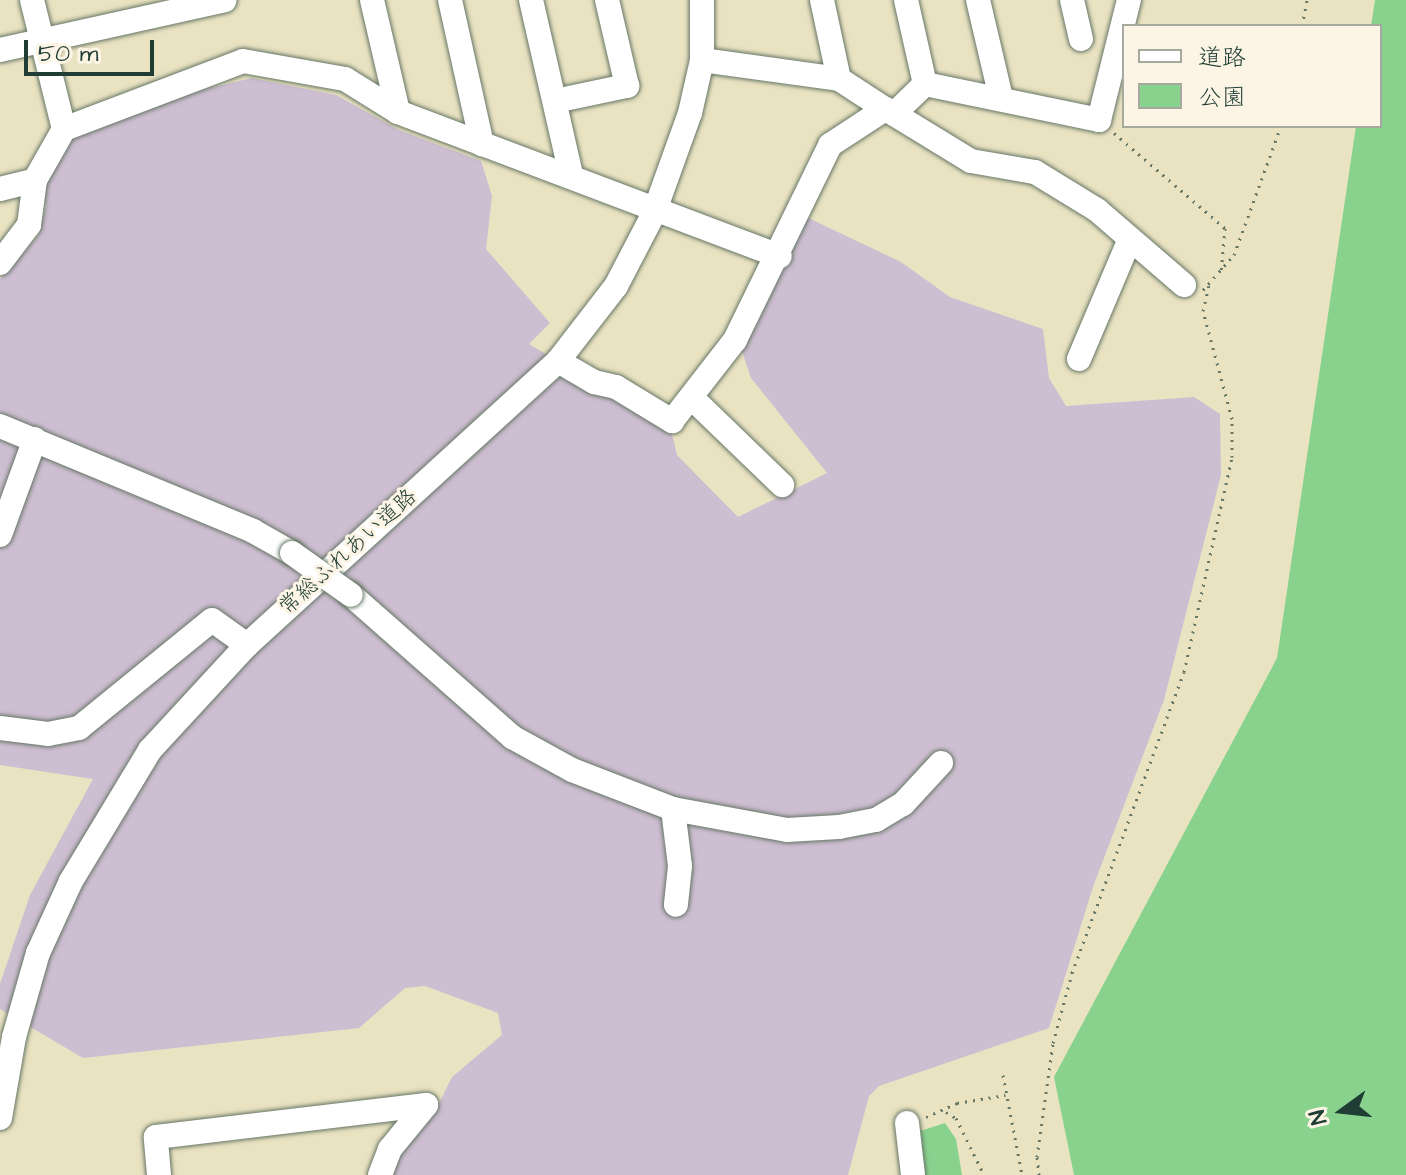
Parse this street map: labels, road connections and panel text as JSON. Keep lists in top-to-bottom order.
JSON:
{
  "streets": {
    "street": ["常総ふれあい道路"]
  },
  "legend": ["道路", "公園"],
  "scale_bar": "50 m",
  "north": "left"
}
